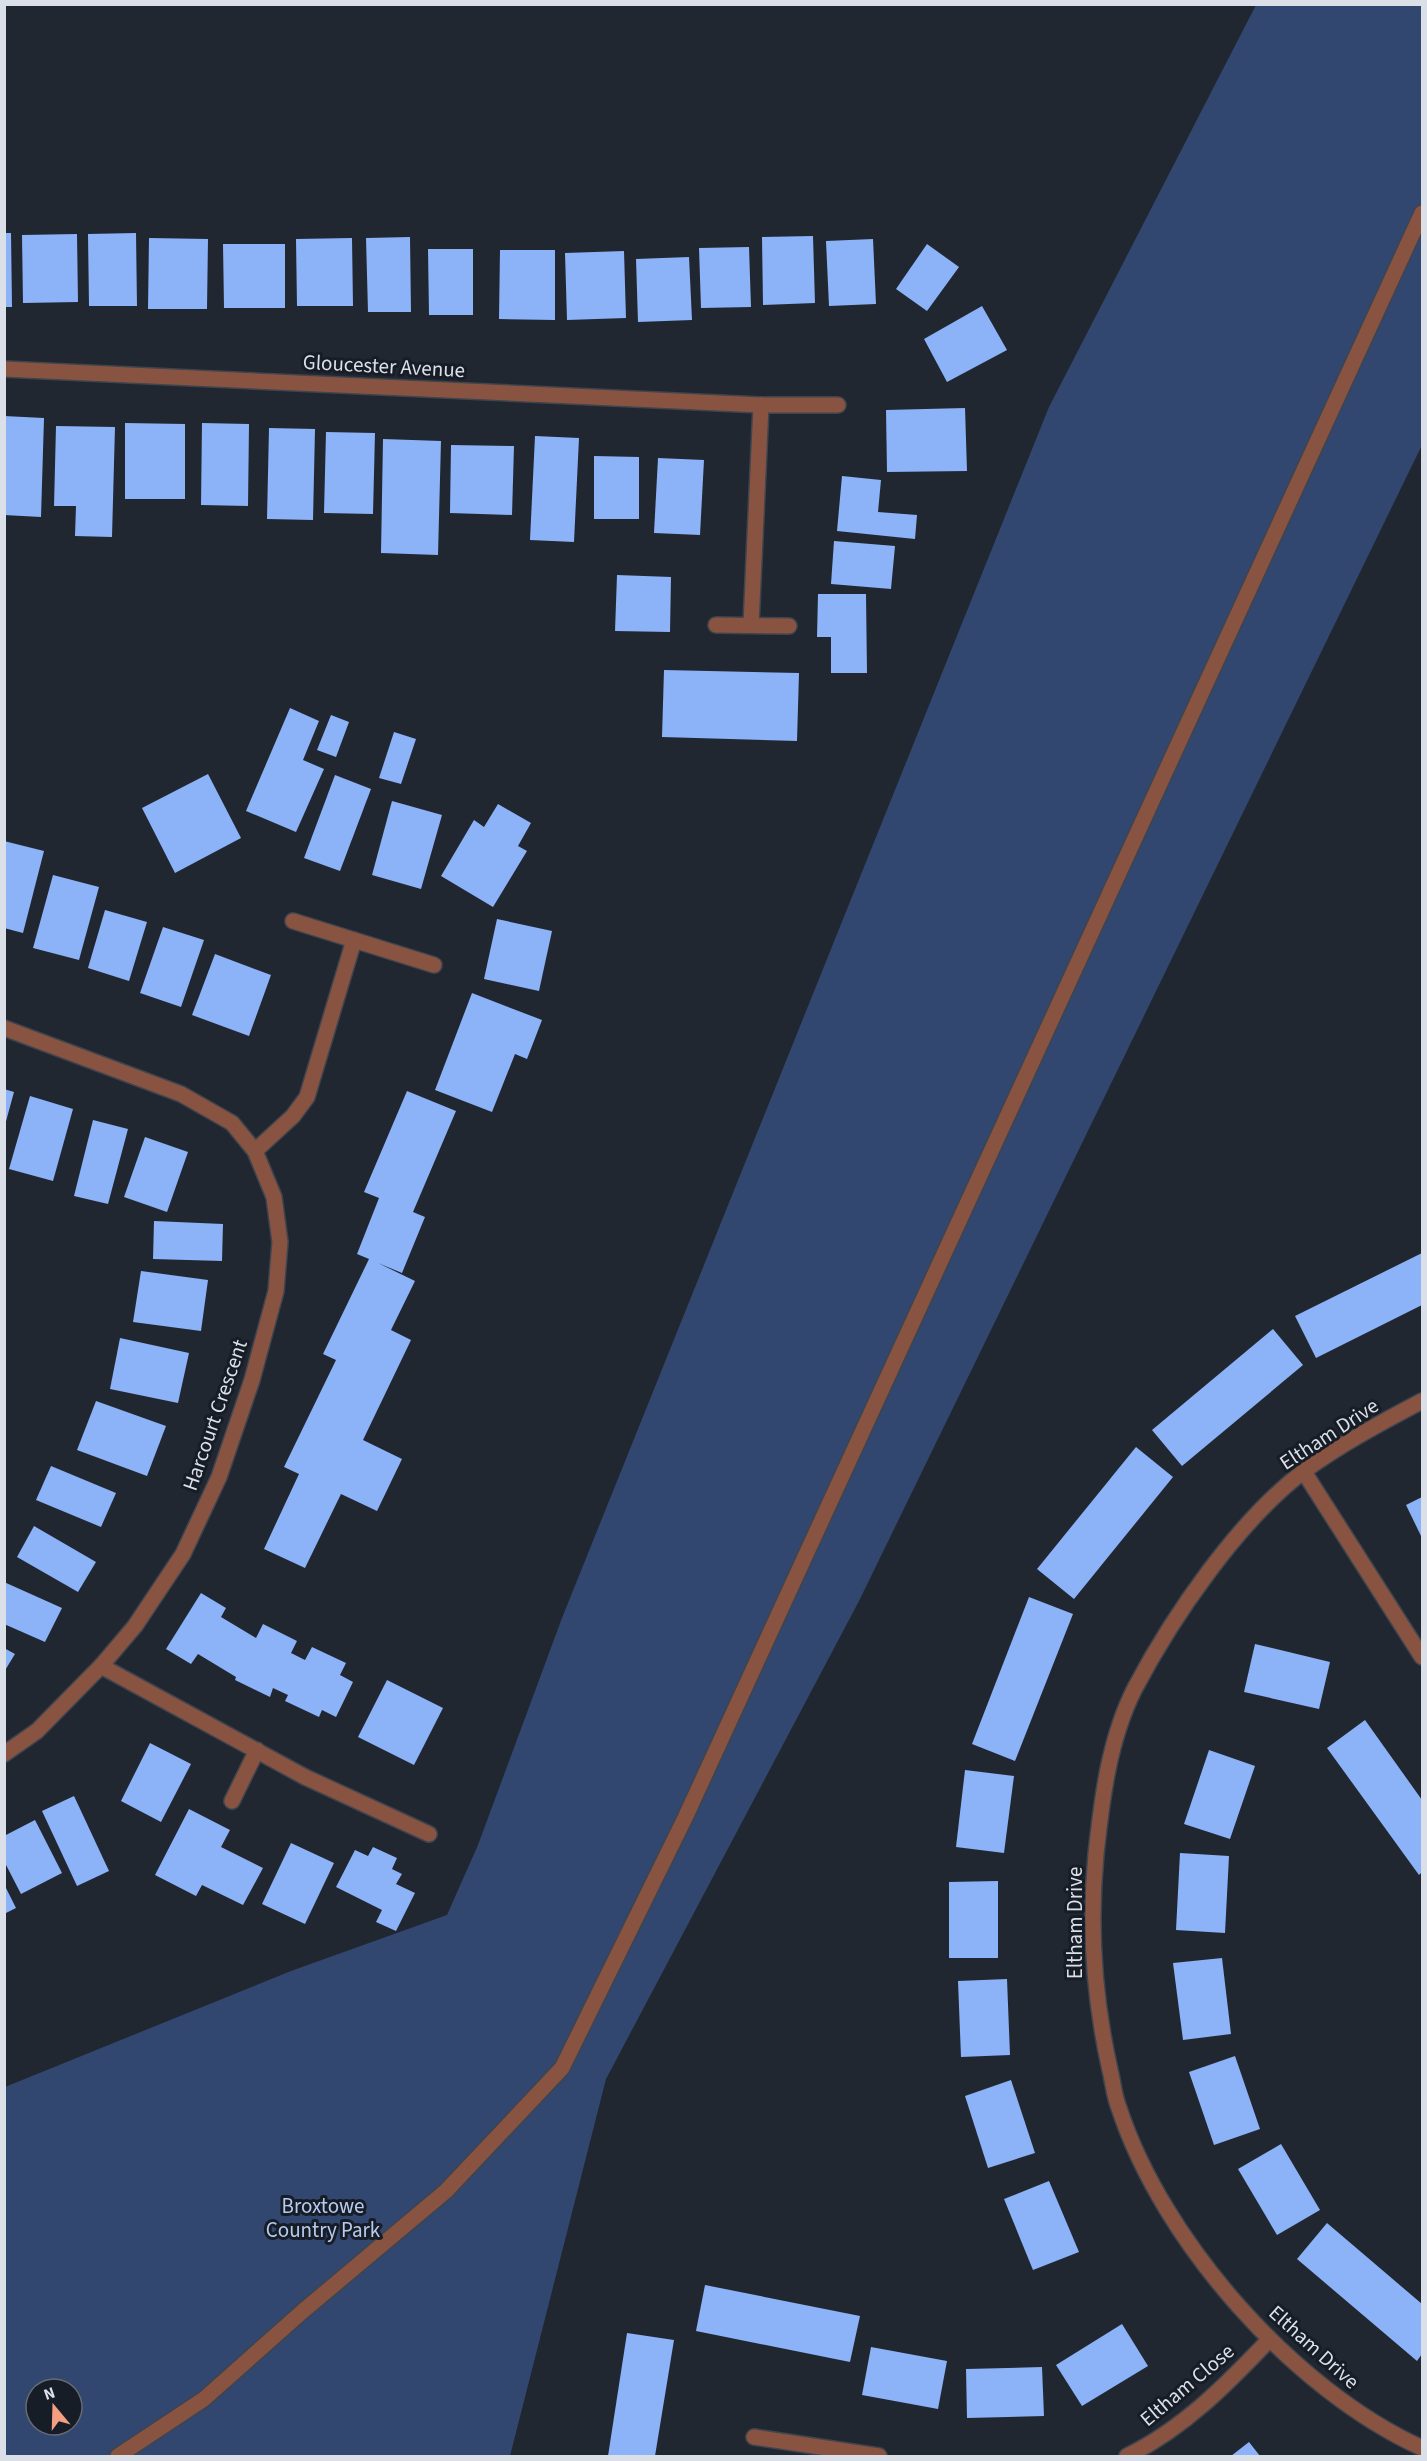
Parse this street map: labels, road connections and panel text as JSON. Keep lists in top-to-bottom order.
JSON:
{
  "streets": {
    "street": [
      "Gloucester Avenue",
      "Harcourt Crescent",
      "Eltham Drive",
      "Eltham Close"
    ]
  },
  "crossings": [
    ["Eltham Drive", "Eltham Close"]
  ],
  "parks": ["Broxtowe Country Park"],
  "north": "top"
}
